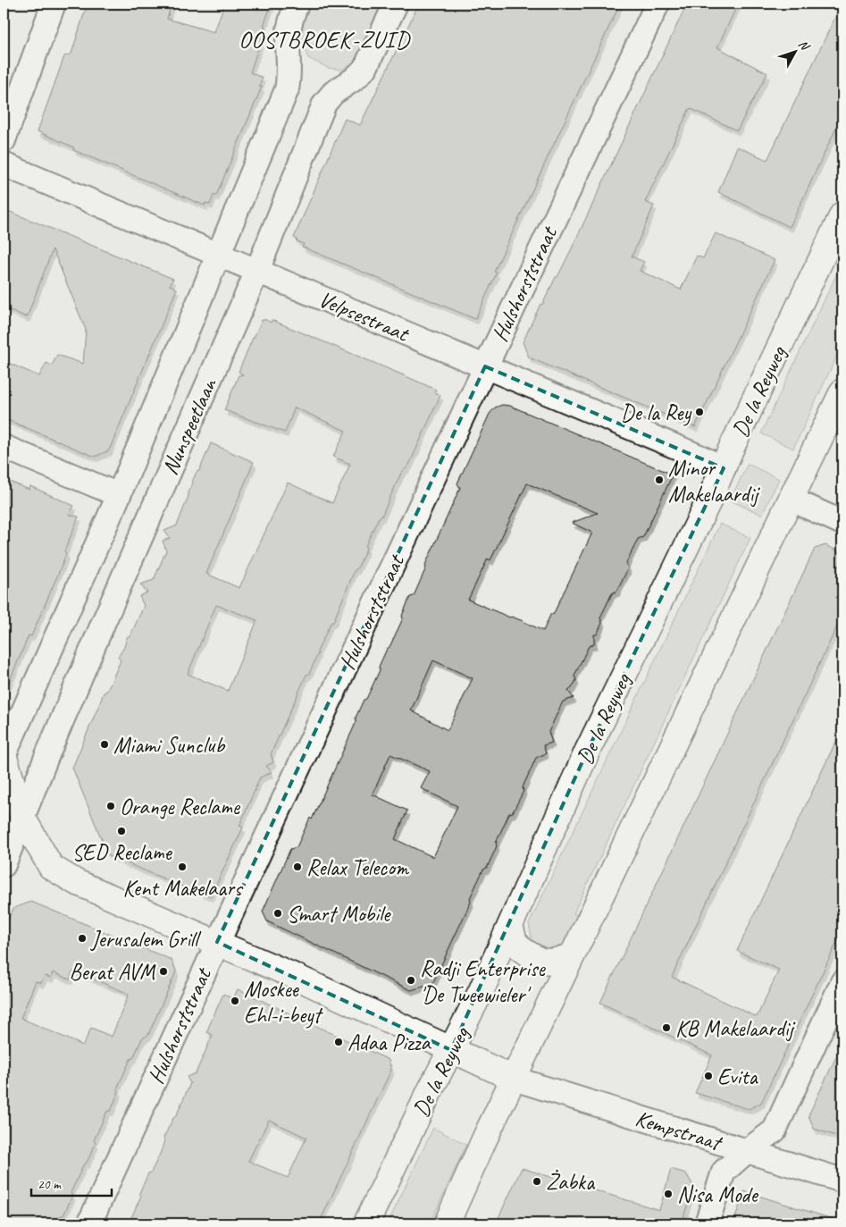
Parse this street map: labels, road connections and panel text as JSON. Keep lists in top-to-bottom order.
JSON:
{
  "streets": {
    "street": [
      "Hulshorststraat",
      "Velpsestraat",
      "De la Reyweg",
      "Nunspeetlaan",
      "Kempstraat"
    ]
  },
  "crossings": [
    ["Hulshorststraat", "Velpsestraat"],
    ["Velpsestraat", "De la Reyweg"],
    ["Velpsestraat", "Nunspeetlaan"]
  ],
  "districts": ["OOSTBROEK-ZUID"],
  "places": [
    "De la Rey",
    "Minor Makelaardij",
    "Miami Sunclub",
    "Orange Reclame",
    "SED Reclame",
    "Kent Makelaars",
    "Relax Telecom",
    "Smart Mobile",
    "Jerusalem Grill",
    "Berat AVM",
    "Radji Enterprise 'De Tweewieler'",
    "Moskee Ehl-i-beyt",
    "KB Makelaardij",
    "Adaa Pizza",
    "Evita",
    "Żabka",
    "Nisa Mode"
  ],
  "scale_bar": "20 m",
  "north": "top right"
}
